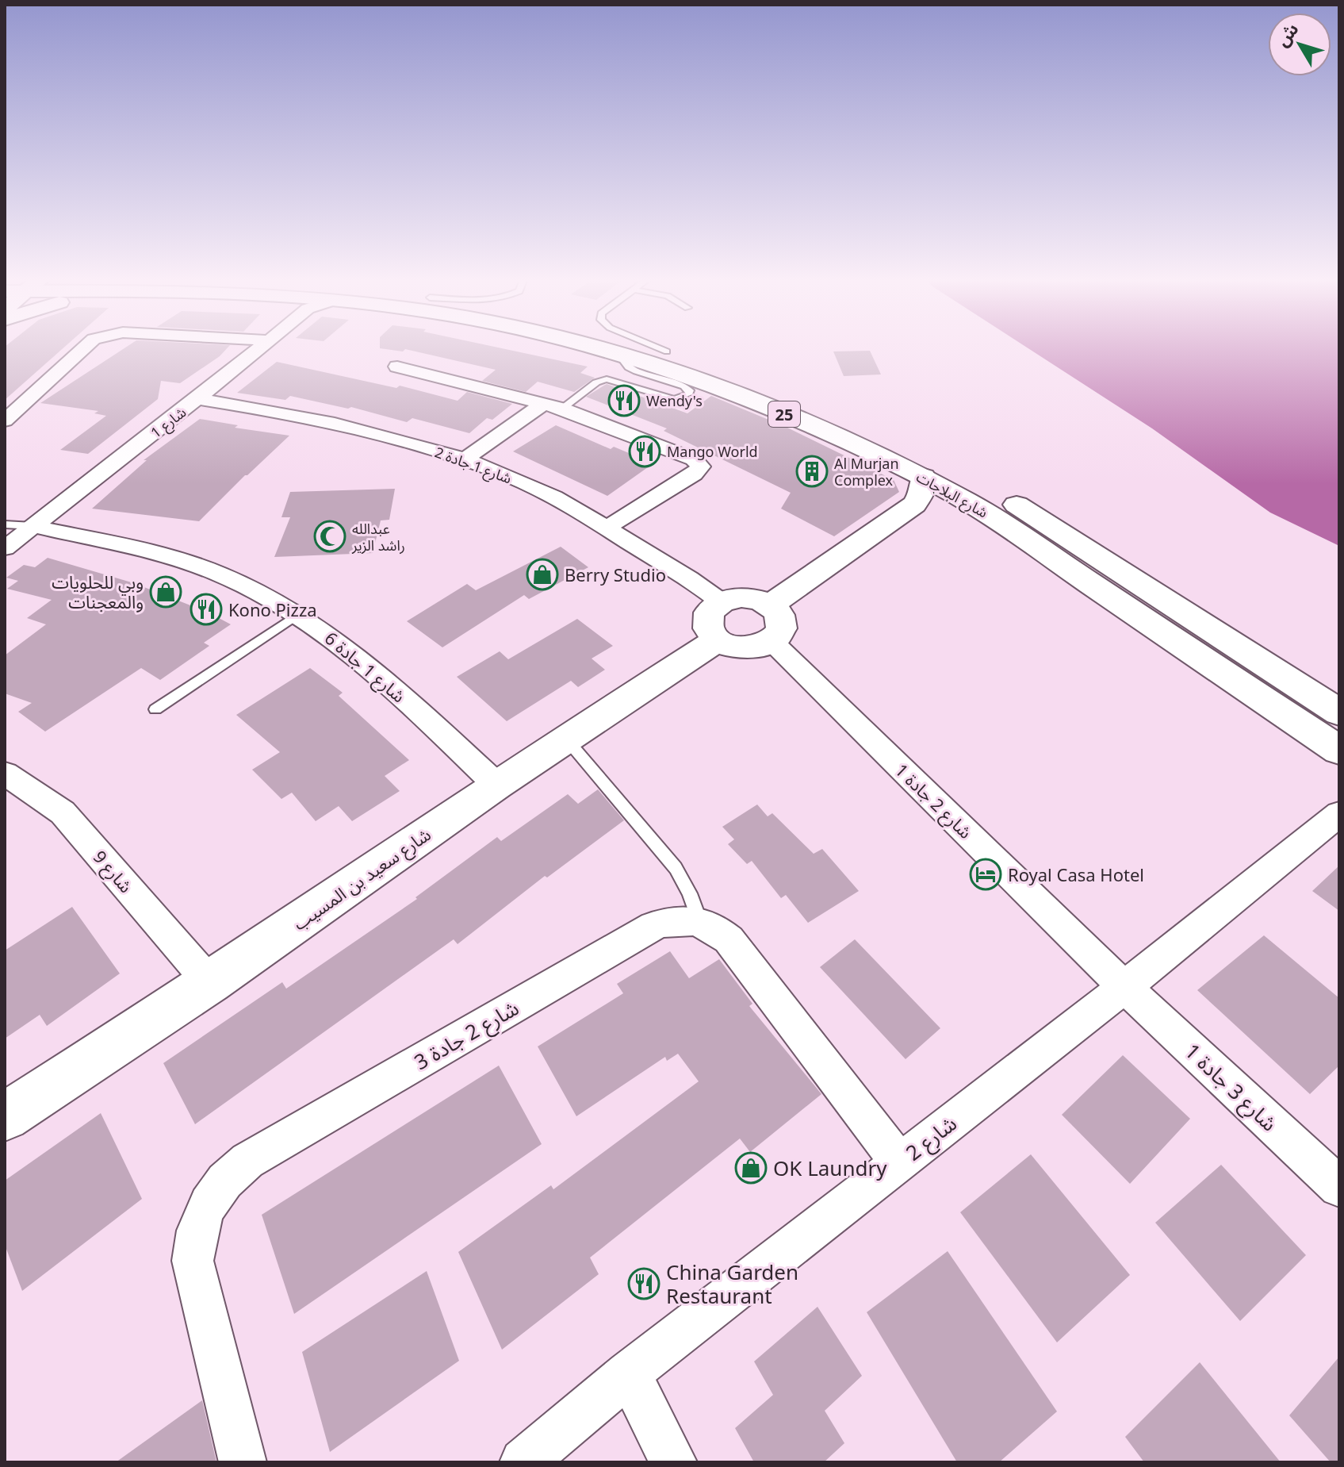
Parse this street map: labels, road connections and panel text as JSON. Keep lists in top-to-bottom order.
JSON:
{
  "streets": {
    "main road": ["25", "شارع البلاجات", "شارع سعيد بن المسيب"],
    "street": [
      "شارع 1",
      "شارع 1 جادة 2",
      "شارع 1 جادة 6",
      "شارع 2 جادة 1",
      "شارع 9",
      "شارع 2 جادة 3",
      "شارع 3 جادة 1",
      "شارع 2"
    ]
  },
  "crossings": [
    ["شارع 1", "شارع 1 جادة 2"],
    ["شارع 1", "شارع 1 جادة 6"],
    ["شارع 1 جادة 2", "شارع 2 جادة 1"],
    ["شارع 1 جادة 2", "شارع سعيد بن المسيب"],
    ["شارع 1 جادة 6", "شارع سعيد بن المسيب"],
    ["شارع 2 جادة 1", "شارع سعيد بن المسيب"],
    ["شارع 2 جادة 1", "شارع 3 جادة 1"],
    ["شارع 2 جادة 1", "شارع 2"],
    ["شارع 9", "شارع سعيد بن المسيب"],
    ["شارع 3 جادة 1", "شارع 2"]
  ],
  "places": {
    "restaurant": [
      "Wendy's",
      "Mango World",
      "Kono Pizza",
      "China Garden Restaurant"
    ],
    "building": ["Al Murjan Complex"],
    "mosque": ["عبدالله راشد الزير"],
    "shop": ["Berry Studio", "وبي للحلويات والمعجنات", "OK Laundry"],
    "hotel": ["Royal Casa Hotel"]
  },
  "north": "top left"
}
